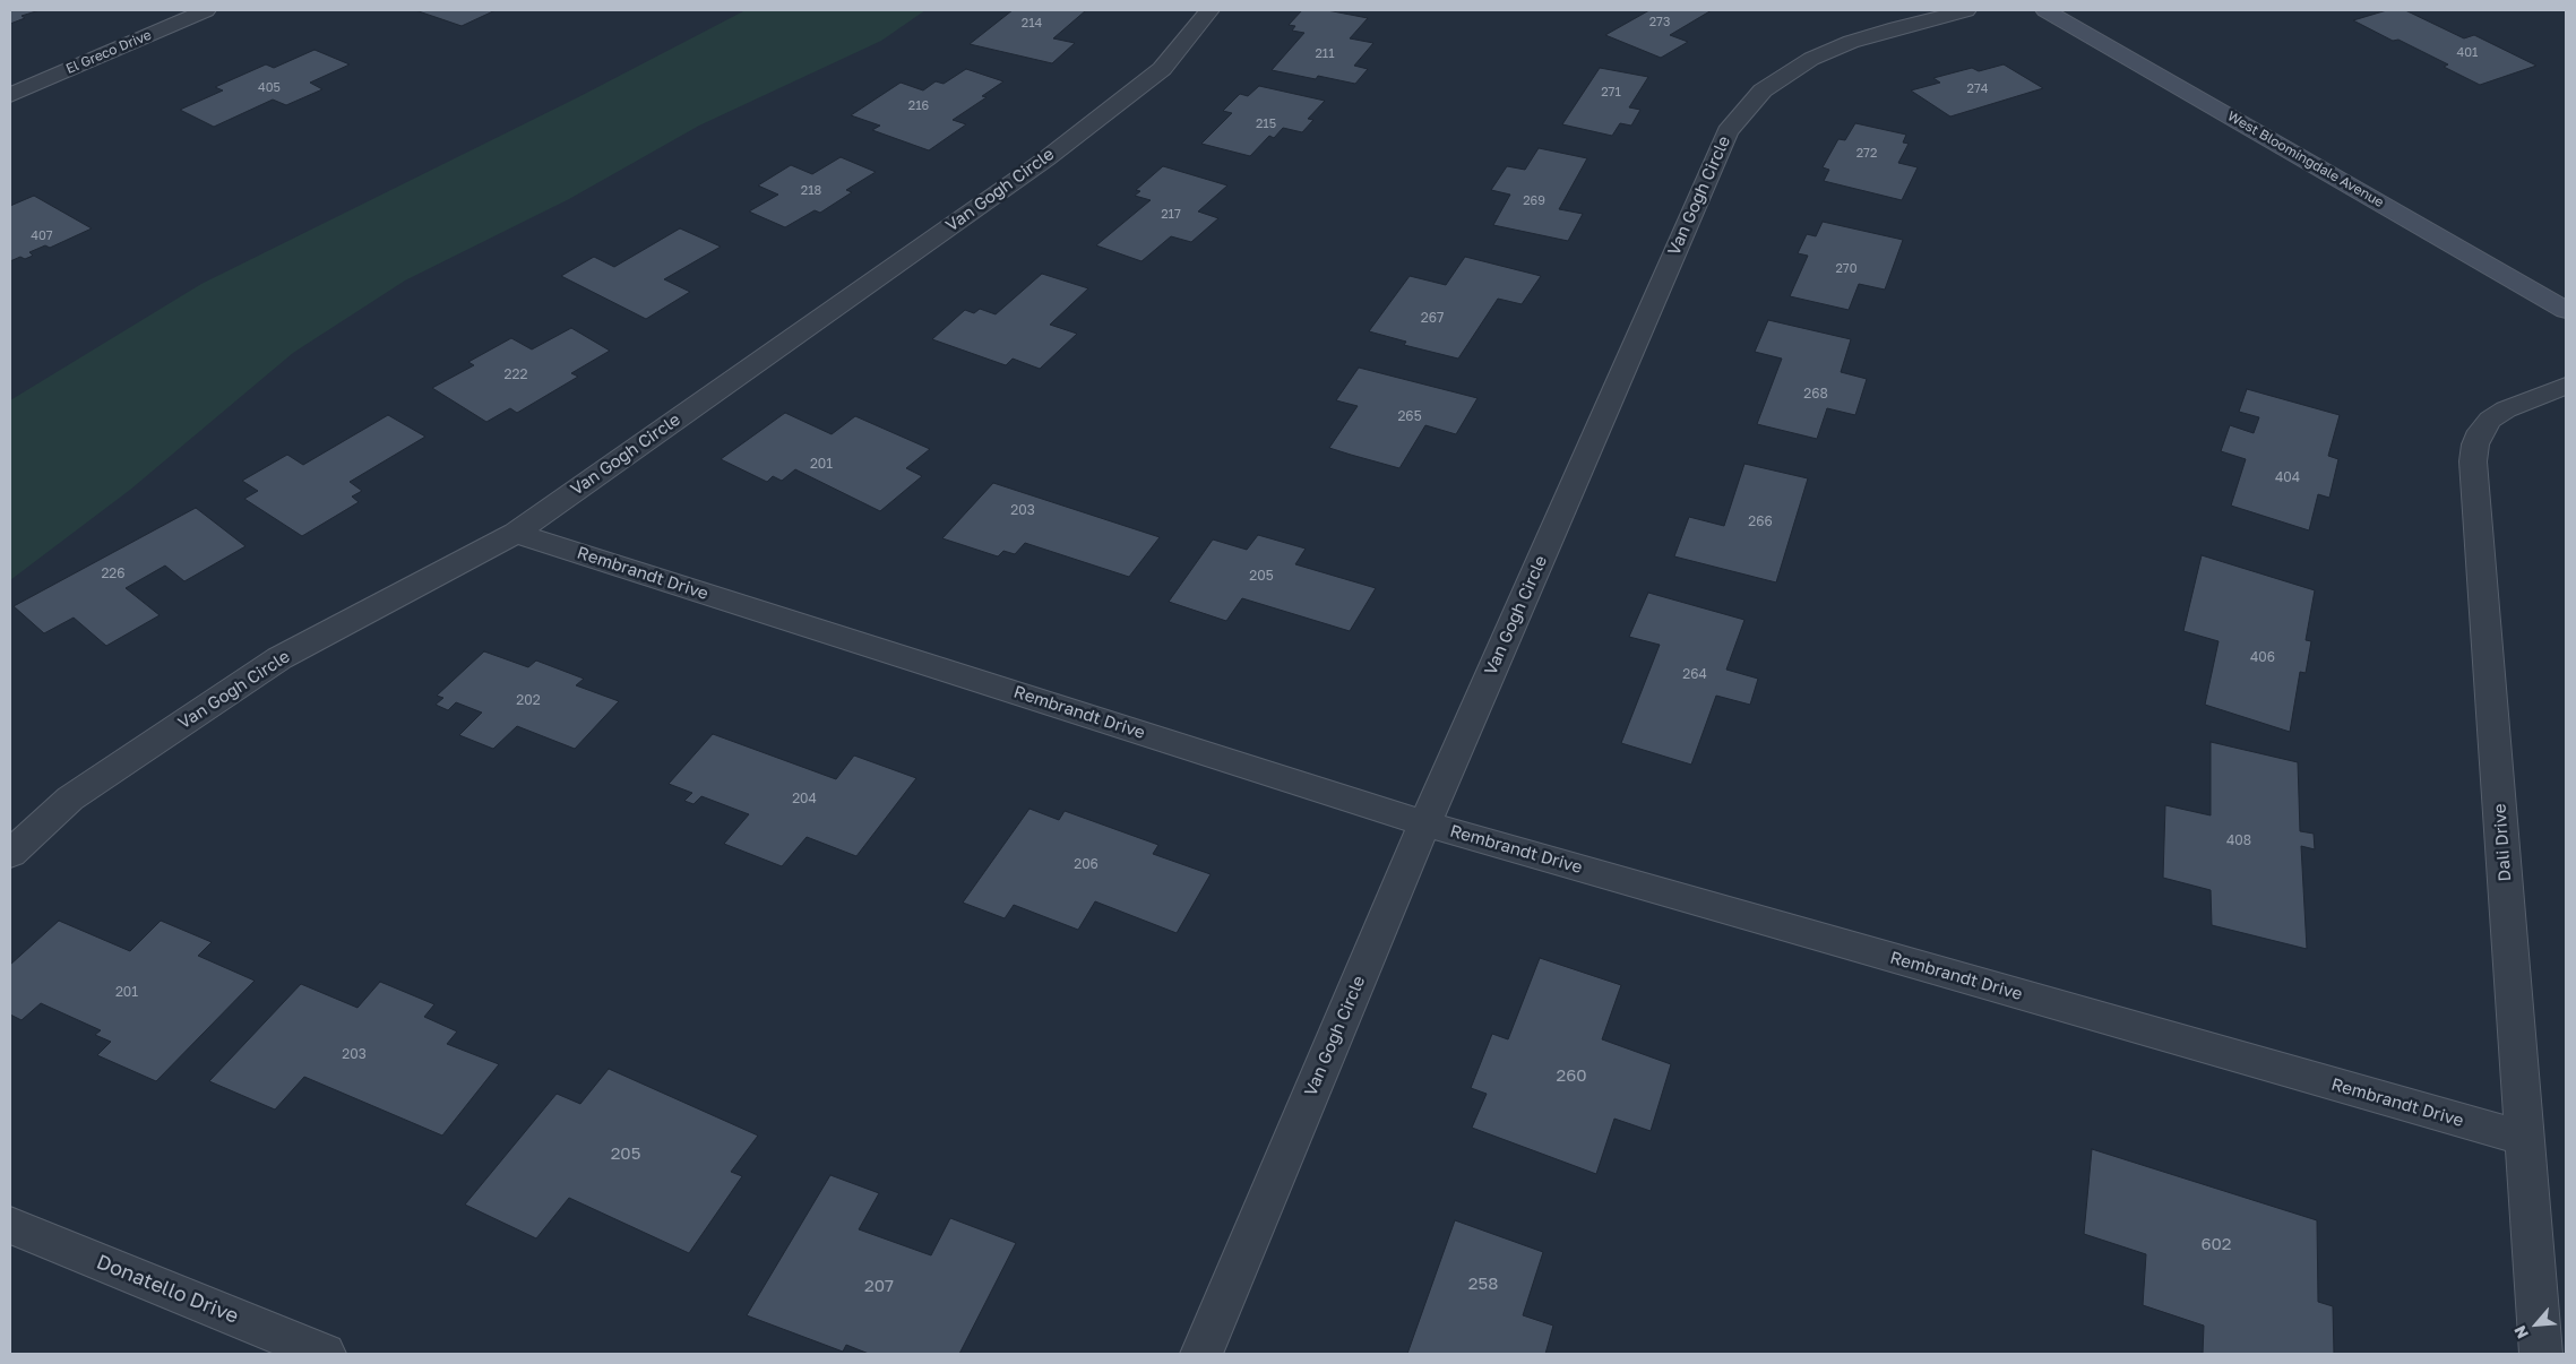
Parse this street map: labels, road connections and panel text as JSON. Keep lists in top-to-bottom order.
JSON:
{
  "streets": {
    "main road": ["West Bloomingdale Avenue"],
    "street": [
      "El Greco Drive",
      "Van Gogh Circle",
      "Rembrandt Drive",
      "Dali Drive",
      "Donatello Drive"
    ]
  },
  "crossings": [
    ["Van Gogh Circle", "Rembrandt Drive"],
    ["Rembrandt Drive", "Dali Drive"]
  ],
  "house_numbers": [
    "273",
    "214",
    "401",
    "211",
    "405",
    "274",
    "271",
    "216",
    "215",
    "272",
    "218",
    "269",
    "217",
    "407",
    "270",
    "267",
    "222",
    "268",
    "265",
    "201",
    "404",
    "203",
    "266",
    "226",
    "205",
    "406",
    "264",
    "202",
    "204",
    "408",
    "206",
    "201",
    "203",
    "260",
    "205",
    "602",
    "258",
    "207"
  ],
  "north": "bottom left"
}
